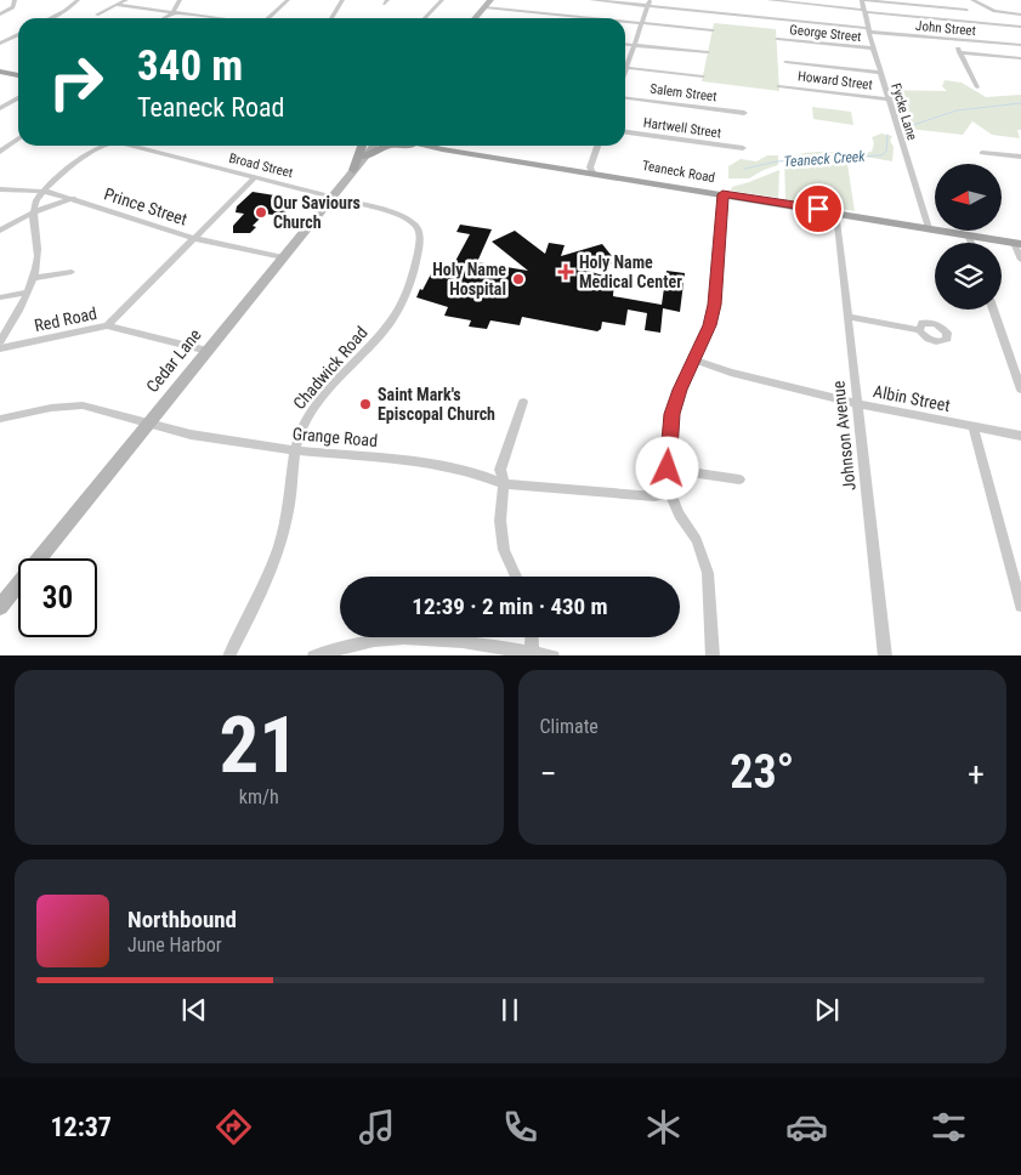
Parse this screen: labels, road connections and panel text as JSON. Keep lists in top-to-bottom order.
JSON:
{
  "streets": {
    "main road": ["Teaneck Road", "Cedar Lane"],
    "street": [
      "John Street",
      "George Street",
      "Howard Street",
      "Salem Street",
      "Fycke Lane",
      "Hartwell Street",
      "Broad Street",
      "Prince Street",
      "Red Road",
      "Chadwick Road",
      "Albin Street",
      "Johnson Avenue",
      "Grange Road"
    ]
  },
  "crossings": [
    ["John Street", "Fycke Lane"],
    ["George Street", "Fycke Lane"],
    ["Howard Street", "Fycke Lane"],
    ["Fycke Lane", "Teaneck Road"],
    ["Broad Street", "Prince Street"],
    ["Broad Street", "Cedar Lane"],
    ["Broad Street", "Chadwick Road"],
    ["Teaneck Road", "Johnson Avenue"],
    ["Prince Street", "Cedar Lane"],
    ["Red Road", "Cedar Lane"],
    ["Cedar Lane", "Chadwick Road"],
    ["Cedar Lane", "Grange Road"],
    ["Chadwick Road", "Grange Road"],
    ["Albin Street", "Johnson Avenue"]
  ],
  "water": ["Teaneck Creek"],
  "places": {
    "other": ["Our Saviours Church", "Holy Name Hospital", "Saint Mark's Episcopal Church"],
    "health": ["Holy Name Medical Center"]
  },
  "north": "left",
  "page": {
    "turn": ["340 m", "Teaneck Road"],
    "limit": "30",
    "trip": "12:39 · 2 min · 430 m",
    "tile": [
      ["21", "km/h"],
      "Climate"
    ],
    "heat": ["−", "23°", "+"],
    "song": ["Northbound", "June Harbor"],
    "tabs": "12:37"
  }
}
